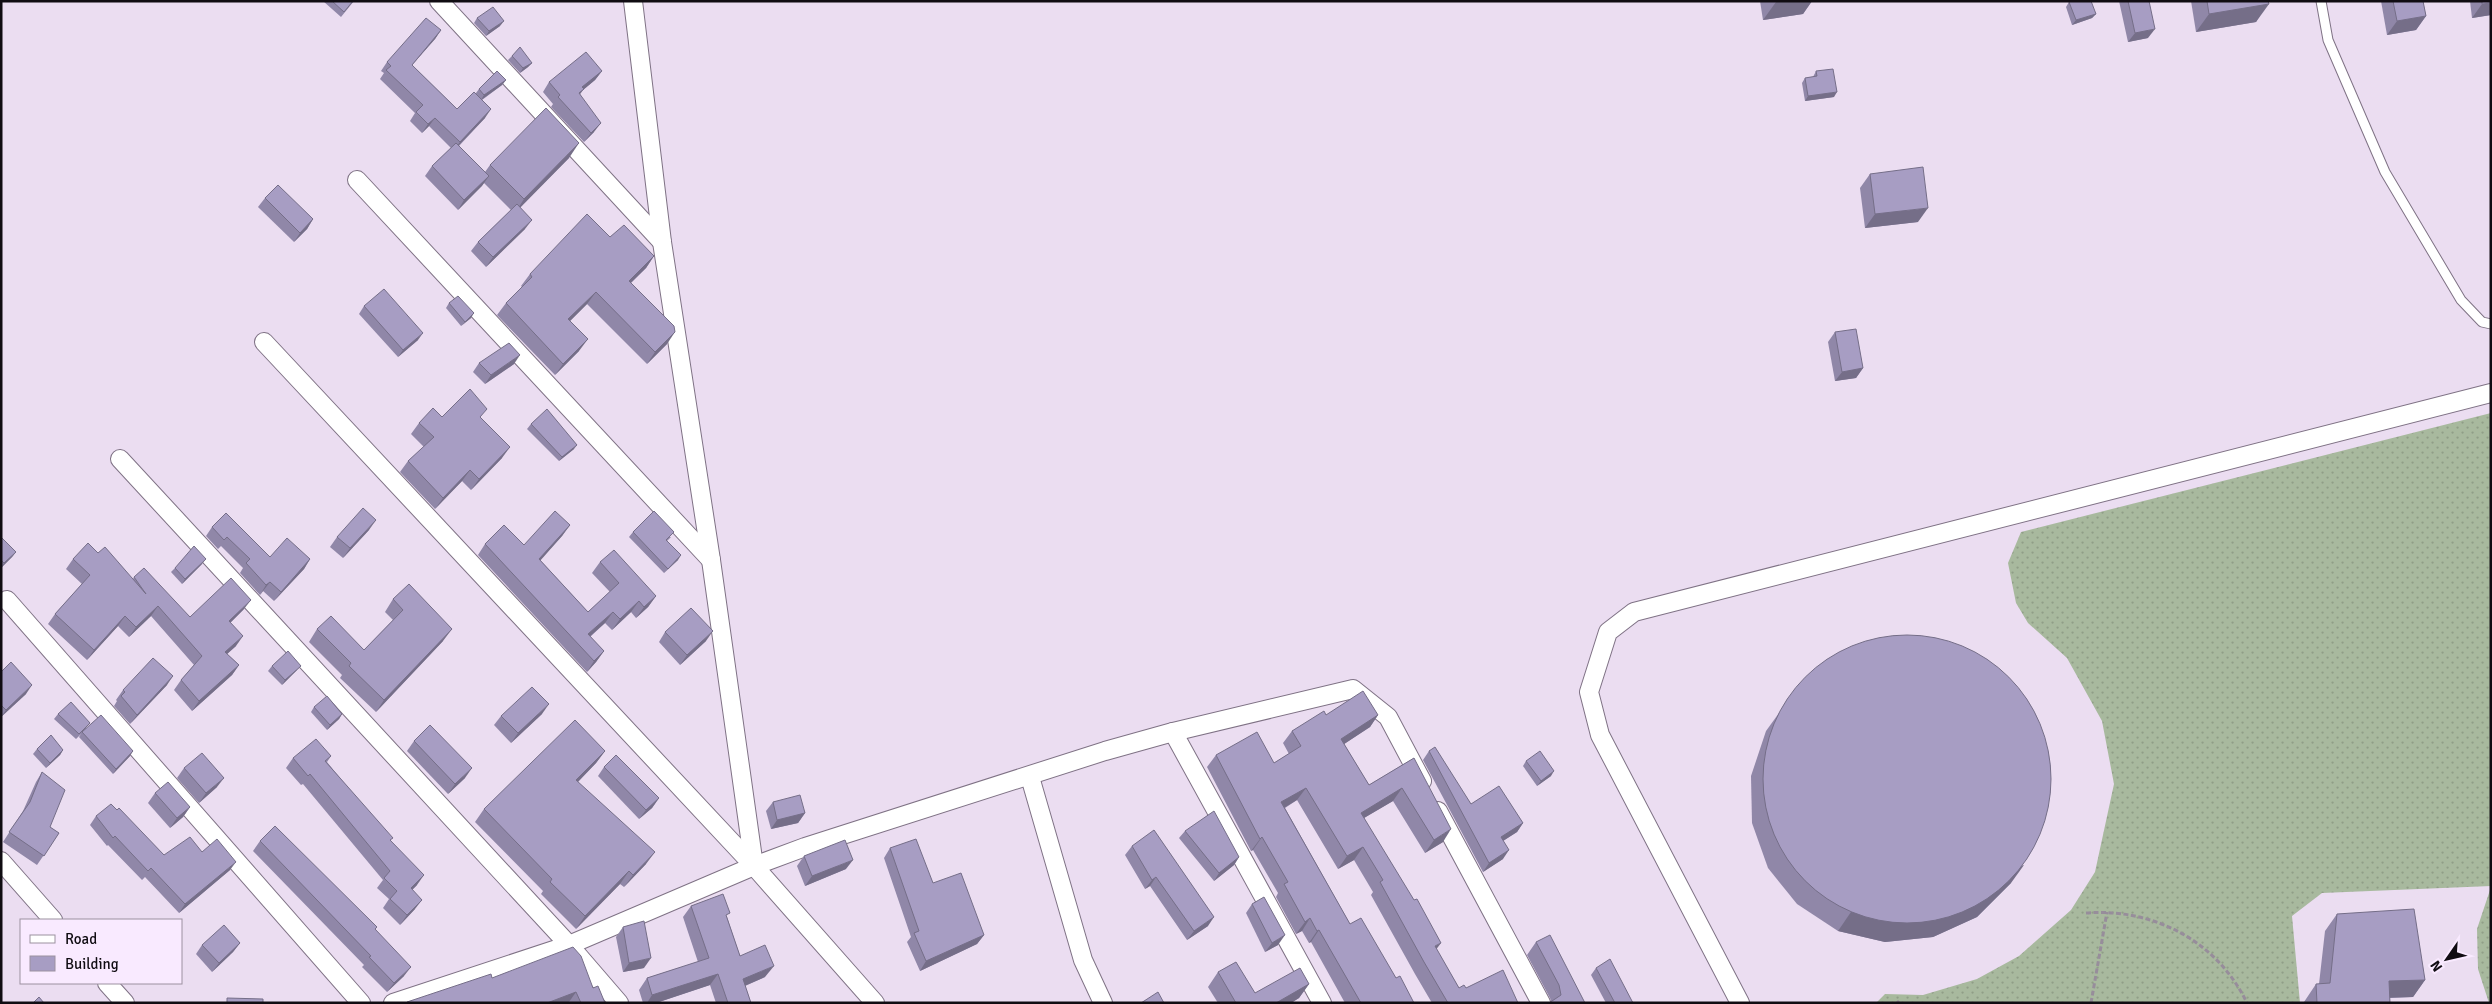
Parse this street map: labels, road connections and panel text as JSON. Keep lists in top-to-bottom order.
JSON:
{
  "legend": ["Road", "Building"],
  "north": "bottom left"
}
